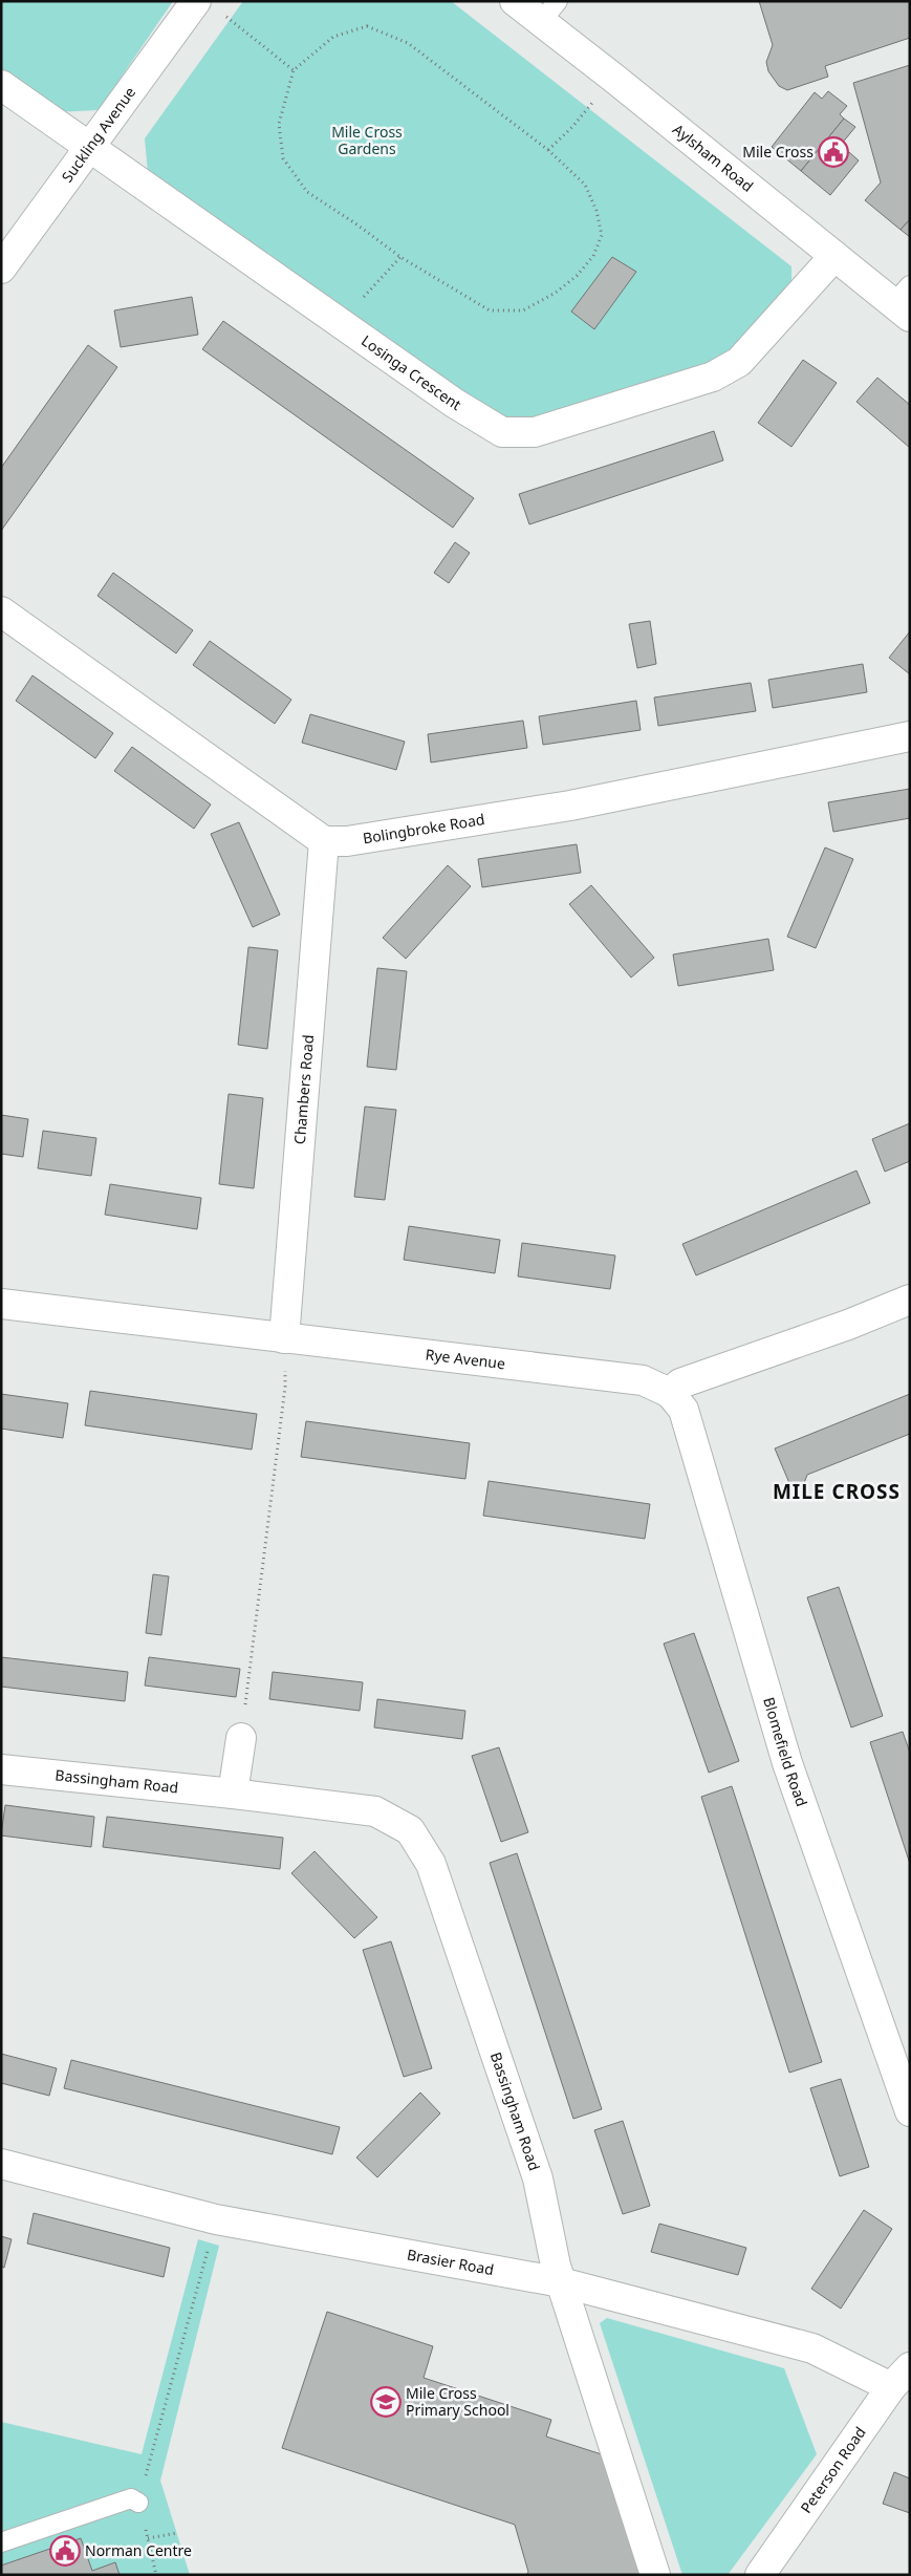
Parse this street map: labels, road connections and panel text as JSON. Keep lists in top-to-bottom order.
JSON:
{
  "streets": {
    "street": [
      "Suckling Avenue",
      "Aylsham Road",
      "Losinga Crescent",
      "Bolingbroke Road",
      "Chambers Road",
      "Rye Avenue",
      "Blomefield Road",
      "Bassingham Road",
      "Brasier Road",
      "Peterson Road"
    ]
  },
  "crossings": [
    ["Suckling Avenue", "Losinga Crescent"],
    ["Aylsham Road", "Losinga Crescent"],
    ["Bolingbroke Road", "Chambers Road"],
    ["Chambers Road", "Rye Avenue"],
    ["Rye Avenue", "Blomefield Road"],
    ["Bassingham Road", "Brasier Road"],
    ["Brasier Road", "Peterson Road"]
  ],
  "districts": ["MILE CROSS"],
  "parks": ["Mile Cross Gardens"],
  "places": {
    "public building": ["Mile Cross", "Norman Centre"],
    "school or university": ["Mile Cross Primary School"]
  }
}
